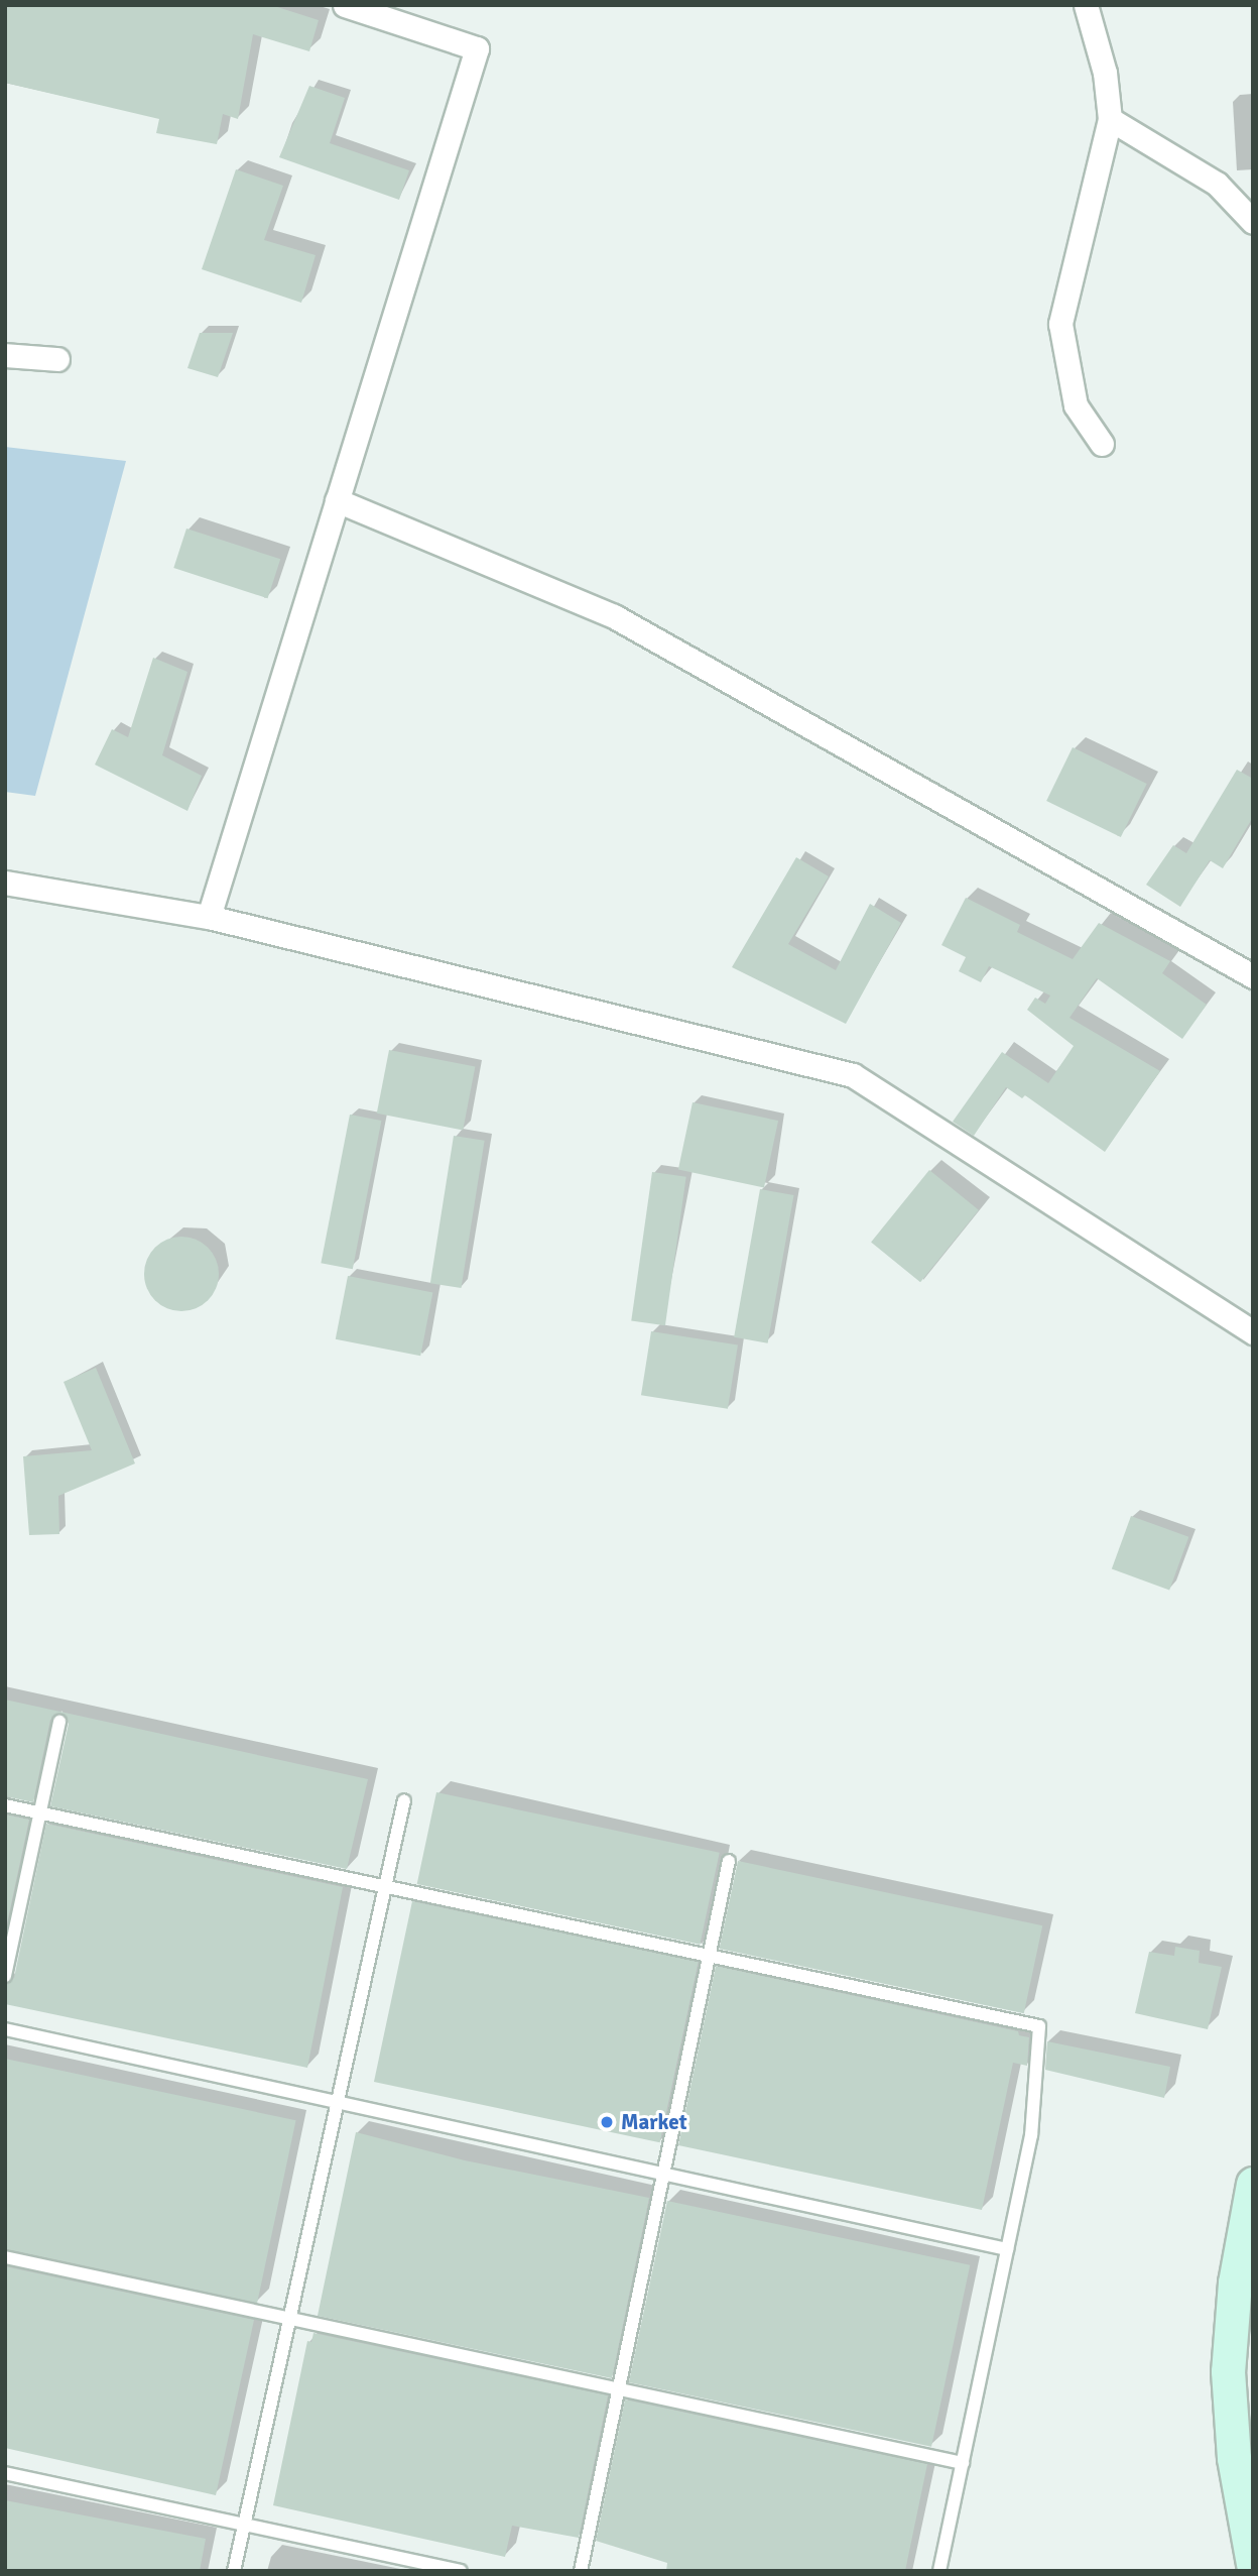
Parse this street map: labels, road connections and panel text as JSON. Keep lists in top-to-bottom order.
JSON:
{
  "places": ["Market"]
}
